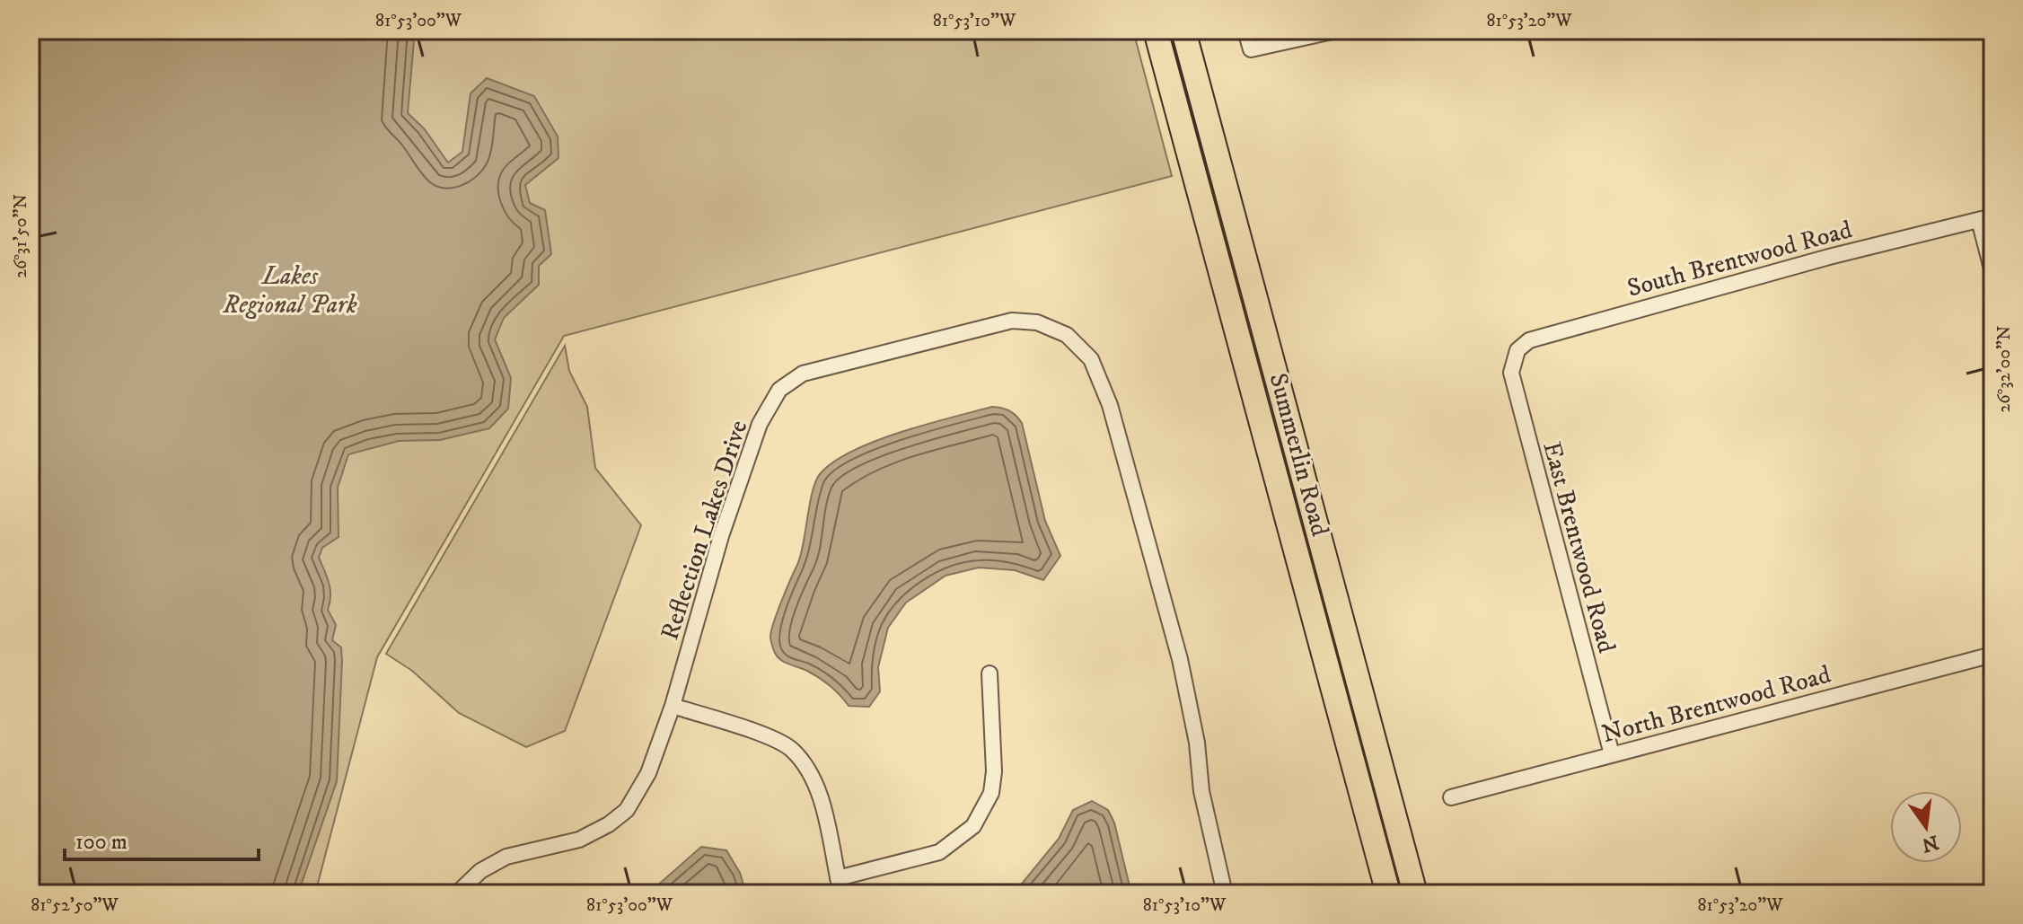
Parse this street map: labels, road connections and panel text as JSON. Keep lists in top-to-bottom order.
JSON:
{
  "streets": {
    "main road": ["Summerlin Road"],
    "street": [
      "South Brentwood Road",
      "Reflection Lakes Drive",
      "East Brentwood Road",
      "North Brentwood Road"
    ]
  },
  "crossings": [
    ["South Brentwood Road", "East Brentwood Road"],
    ["East Brentwood Road", "North Brentwood Road"]
  ],
  "parks": ["Lakes Regional Park"],
  "scale_bar": "100 m",
  "north": "bottom",
  "coordinates": [
    "81°53'00\"W",
    "81°53'10\"W",
    "81°53'20\"W",
    "26°31'50\"N",
    "26°32'00\"N",
    "81°52'50\"W"
  ]
}
